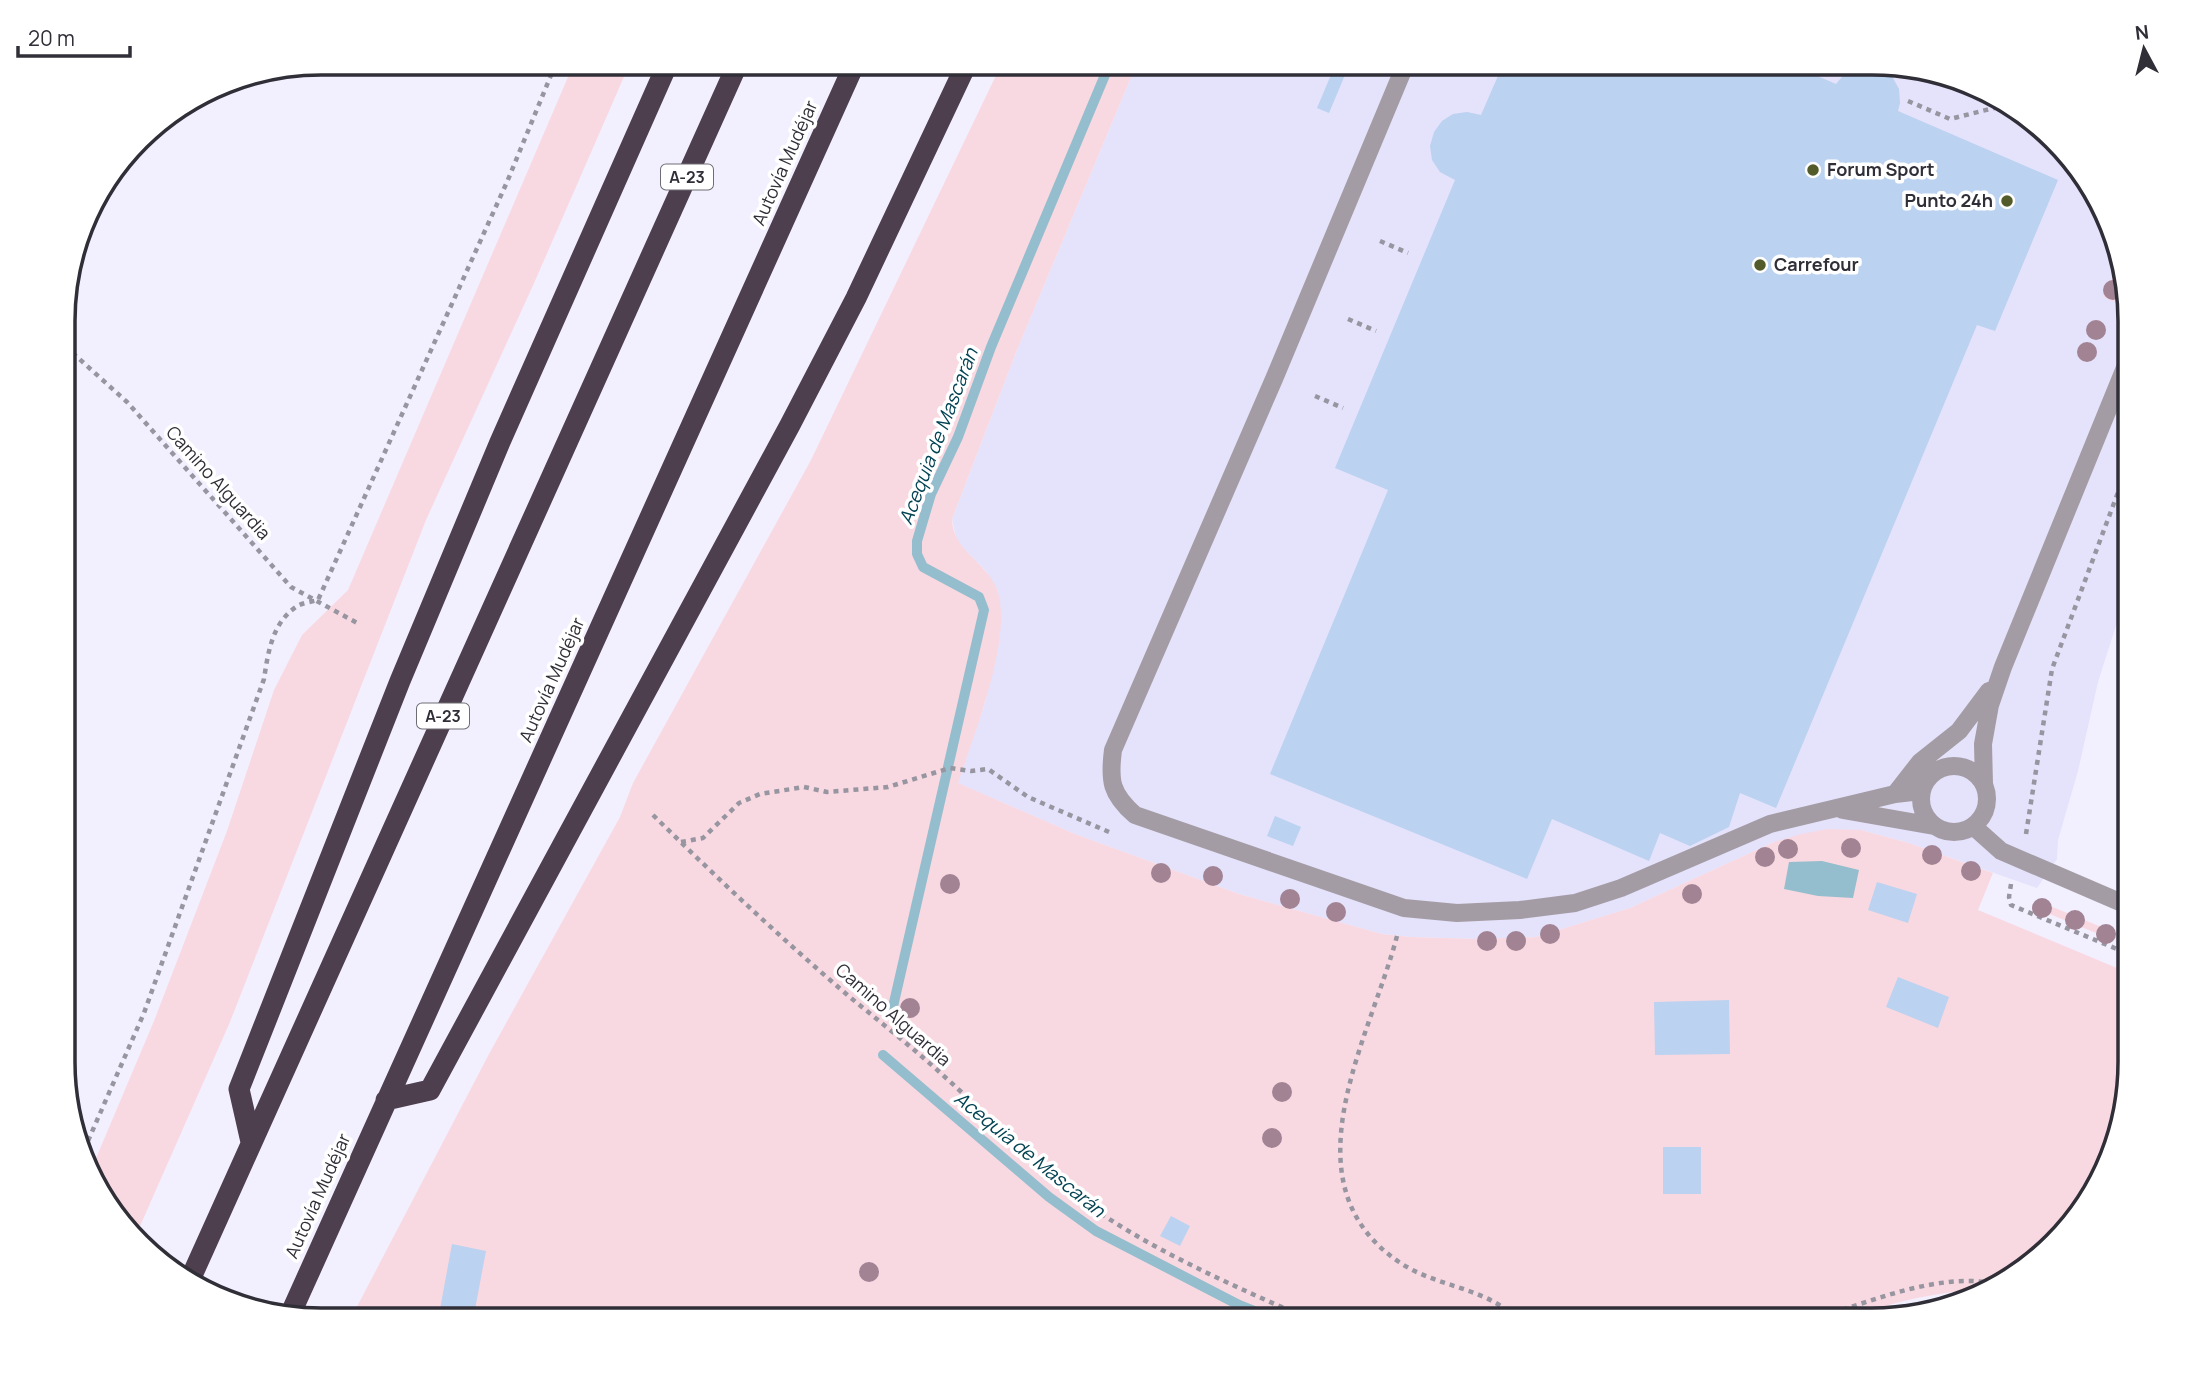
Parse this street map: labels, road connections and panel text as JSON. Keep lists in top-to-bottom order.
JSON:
{
  "streets": {
    "highway": ["Autovía Mudéjar", "A-23"],
    "path": ["Camino Alguardia"]
  },
  "water": ["Acequia de Mascarán"],
  "places": ["Forum Sport", "Punto 24h", "Carrefour"],
  "scale_bar": "20 m",
  "north": "top"
}
